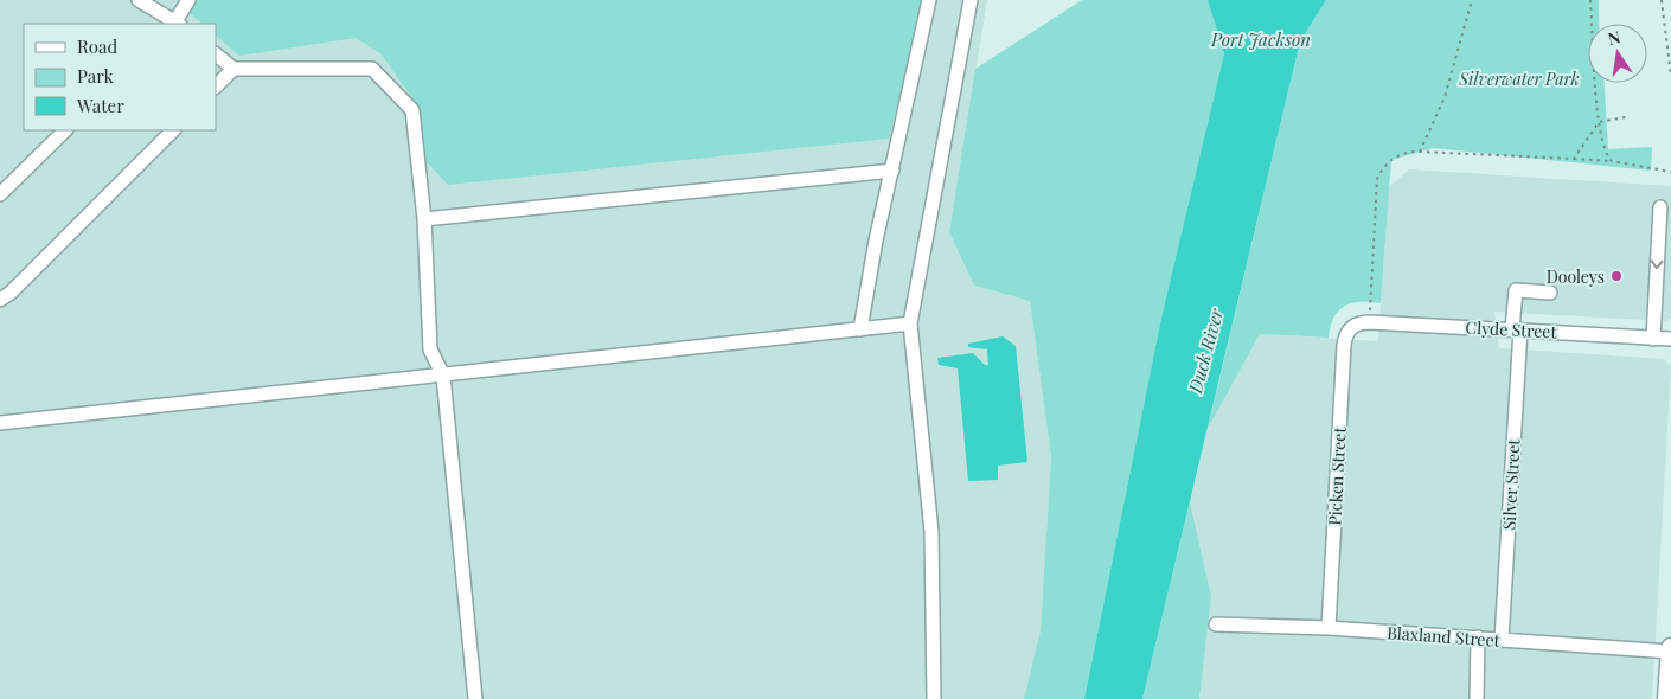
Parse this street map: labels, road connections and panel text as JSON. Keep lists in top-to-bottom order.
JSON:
{
  "streets": {
    "street": [
      "Clyde Street",
      "Picken Street",
      "Silver Street",
      "Blaxland Street"
    ]
  },
  "crossings": [
    ["Clyde Street", "Picken Street"],
    ["Clyde Street", "Silver Street"],
    ["Picken Street", "Blaxland Street"],
    ["Silver Street", "Blaxland Street"]
  ],
  "water": ["Port Jackson", "Duck River"],
  "parks": ["Silverwater Park"],
  "places": ["Dooleys"],
  "legend": ["Road", "Park", "Water"],
  "north": "top"
}
